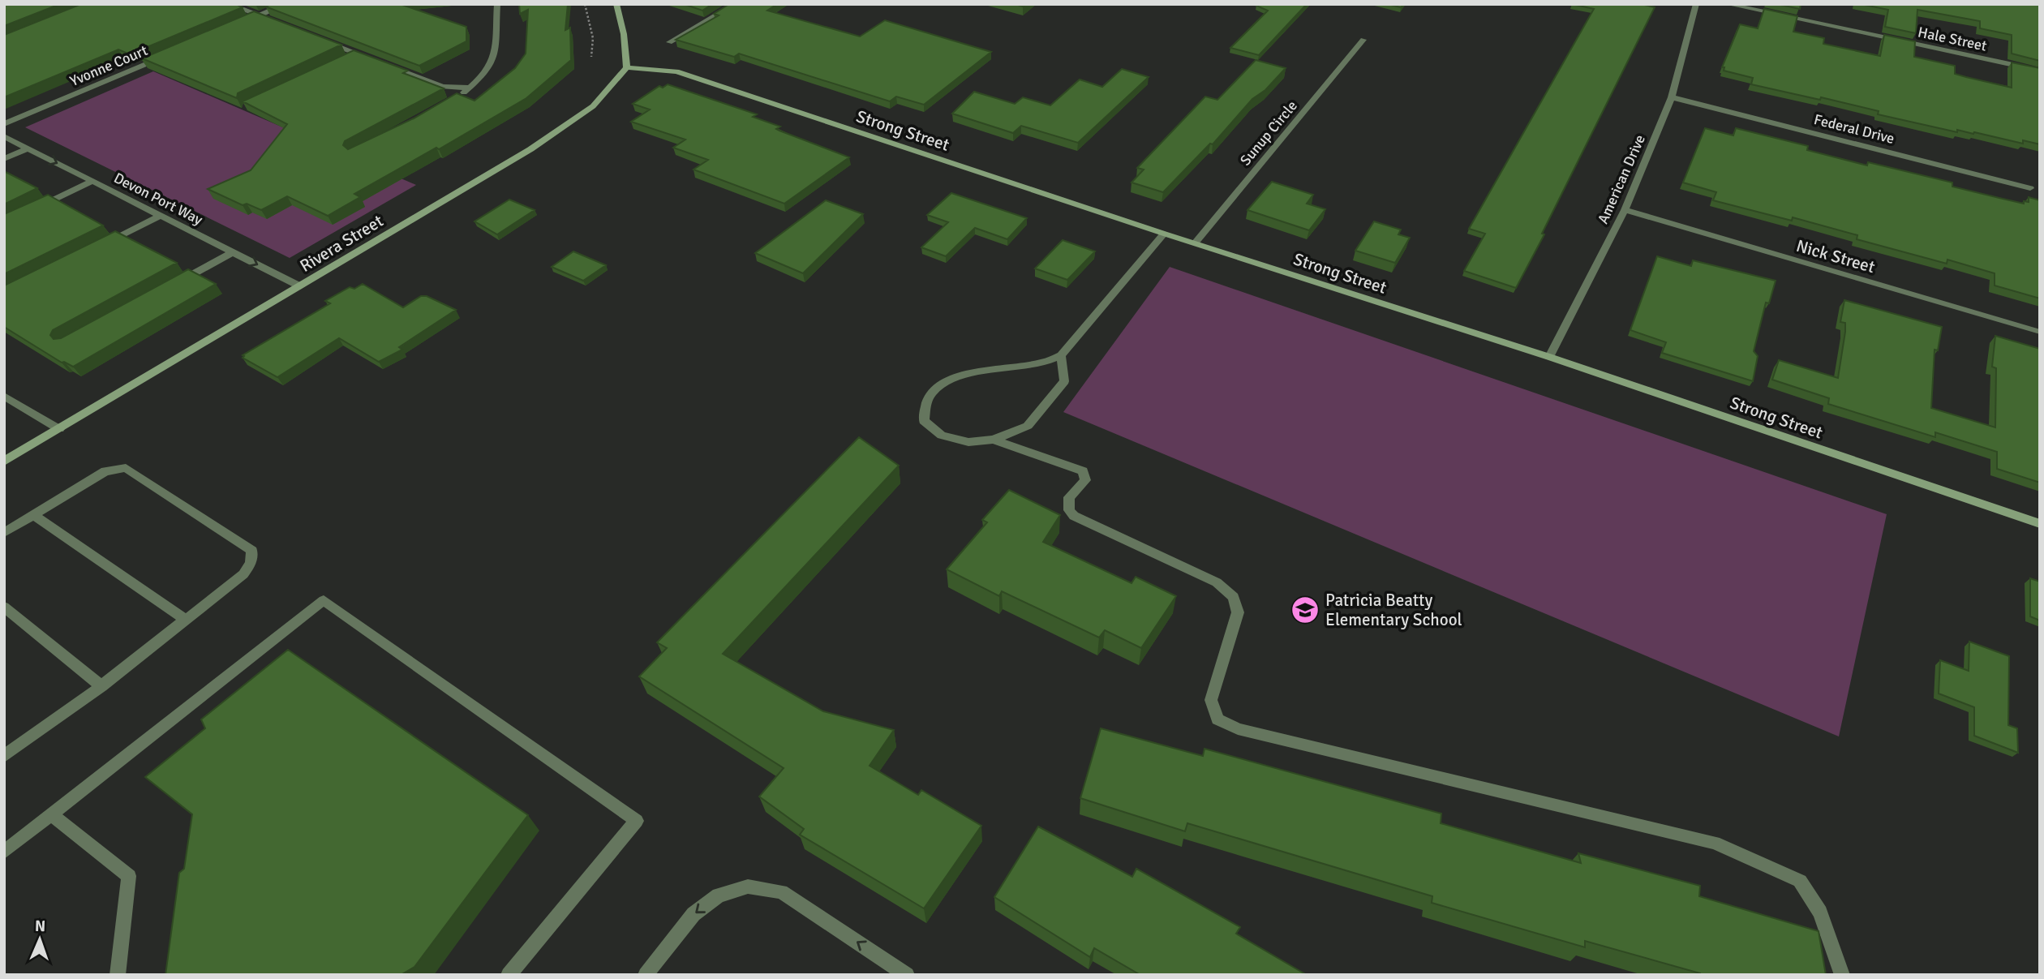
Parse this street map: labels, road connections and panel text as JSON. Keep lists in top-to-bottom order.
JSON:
{
  "streets": {
    "street": [
      "Hale Street",
      "Yvonne Court",
      "Federal Drive",
      "Strong Street",
      "Sunup Circle",
      "American Drive",
      "Devon Port Way",
      "Rivera Street",
      "Nick Street"
    ]
  },
  "crossings": [
    ["Federal Drive", "American Drive"],
    ["Strong Street", "Sunup Circle"],
    ["Strong Street", "American Drive"],
    ["Strong Street", "Rivera Street"],
    ["American Drive", "Nick Street"],
    ["Devon Port Way", "Rivera Street"]
  ],
  "one_way": ["Devon Port Way"],
  "places": {
    "school or university": ["Patricia Beatty Elementary School"]
  },
  "north": "top"
}
